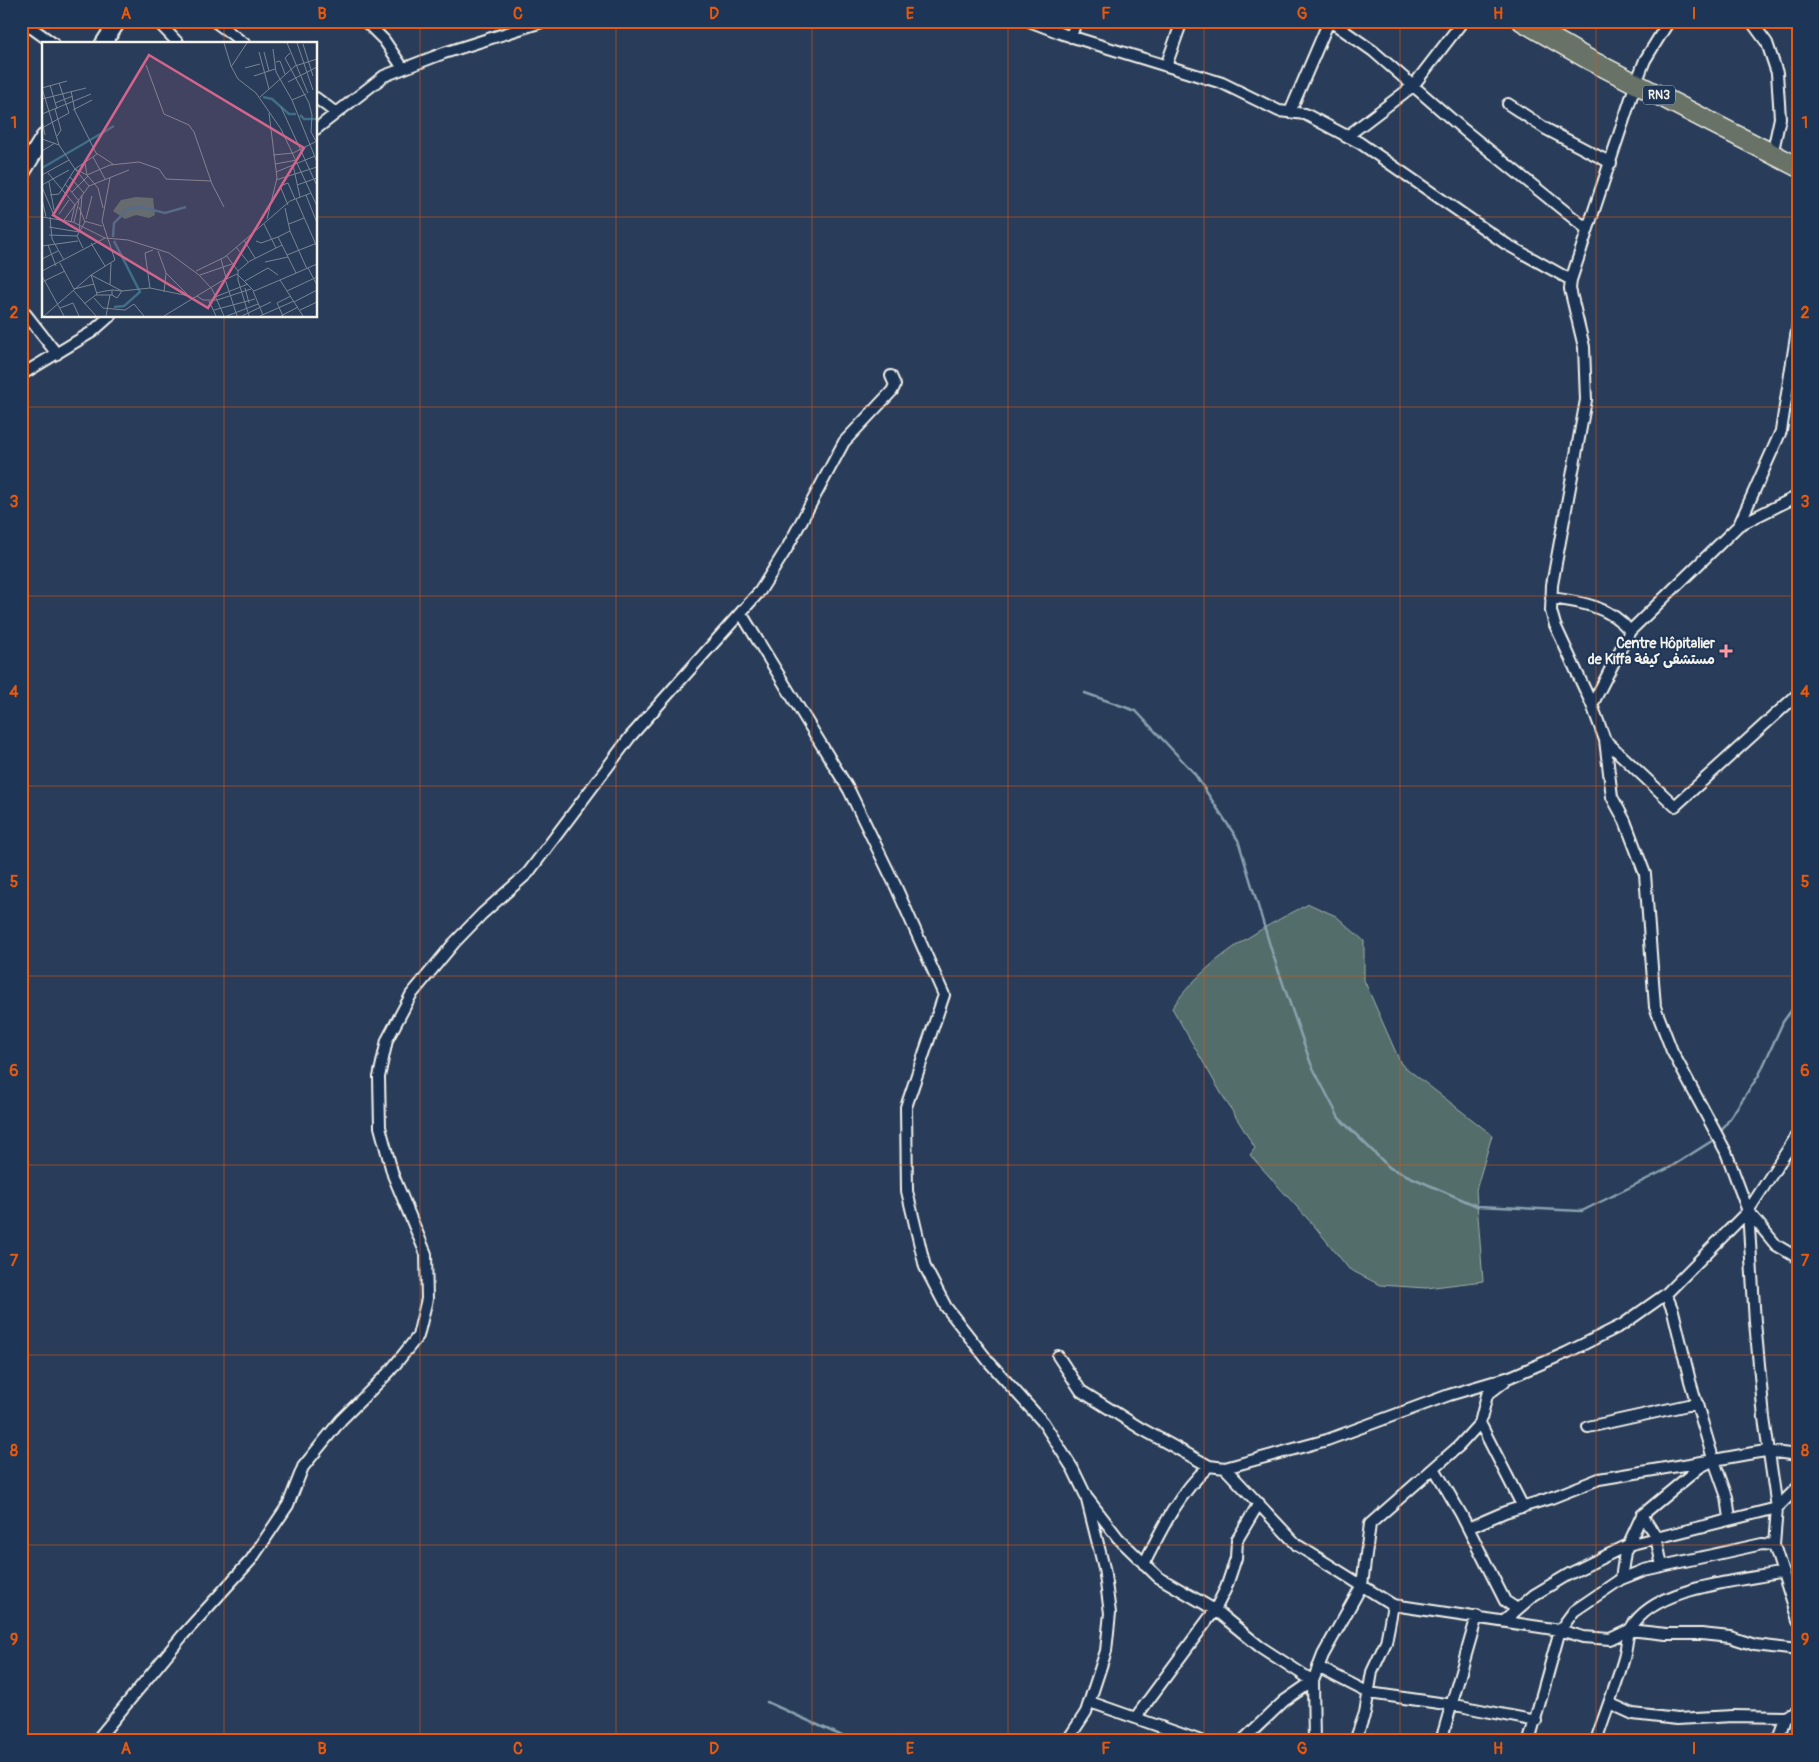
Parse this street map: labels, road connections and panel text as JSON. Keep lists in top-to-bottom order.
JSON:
{
  "streets": {
    "highway": ["RN3"]
  },
  "places": {
    "health": ["Centre Hôpitalier de Kiffa مستشفى كيفة"]
  },
  "grid": {
    "columns": [
      "A",
      "B",
      "C",
      "D",
      "E",
      "F",
      "G",
      "H",
      "I"
    ],
    "rows": [
      "1",
      "2",
      "3",
      "4",
      "5",
      "6",
      "7",
      "8",
      "9"
    ]
  }
}
